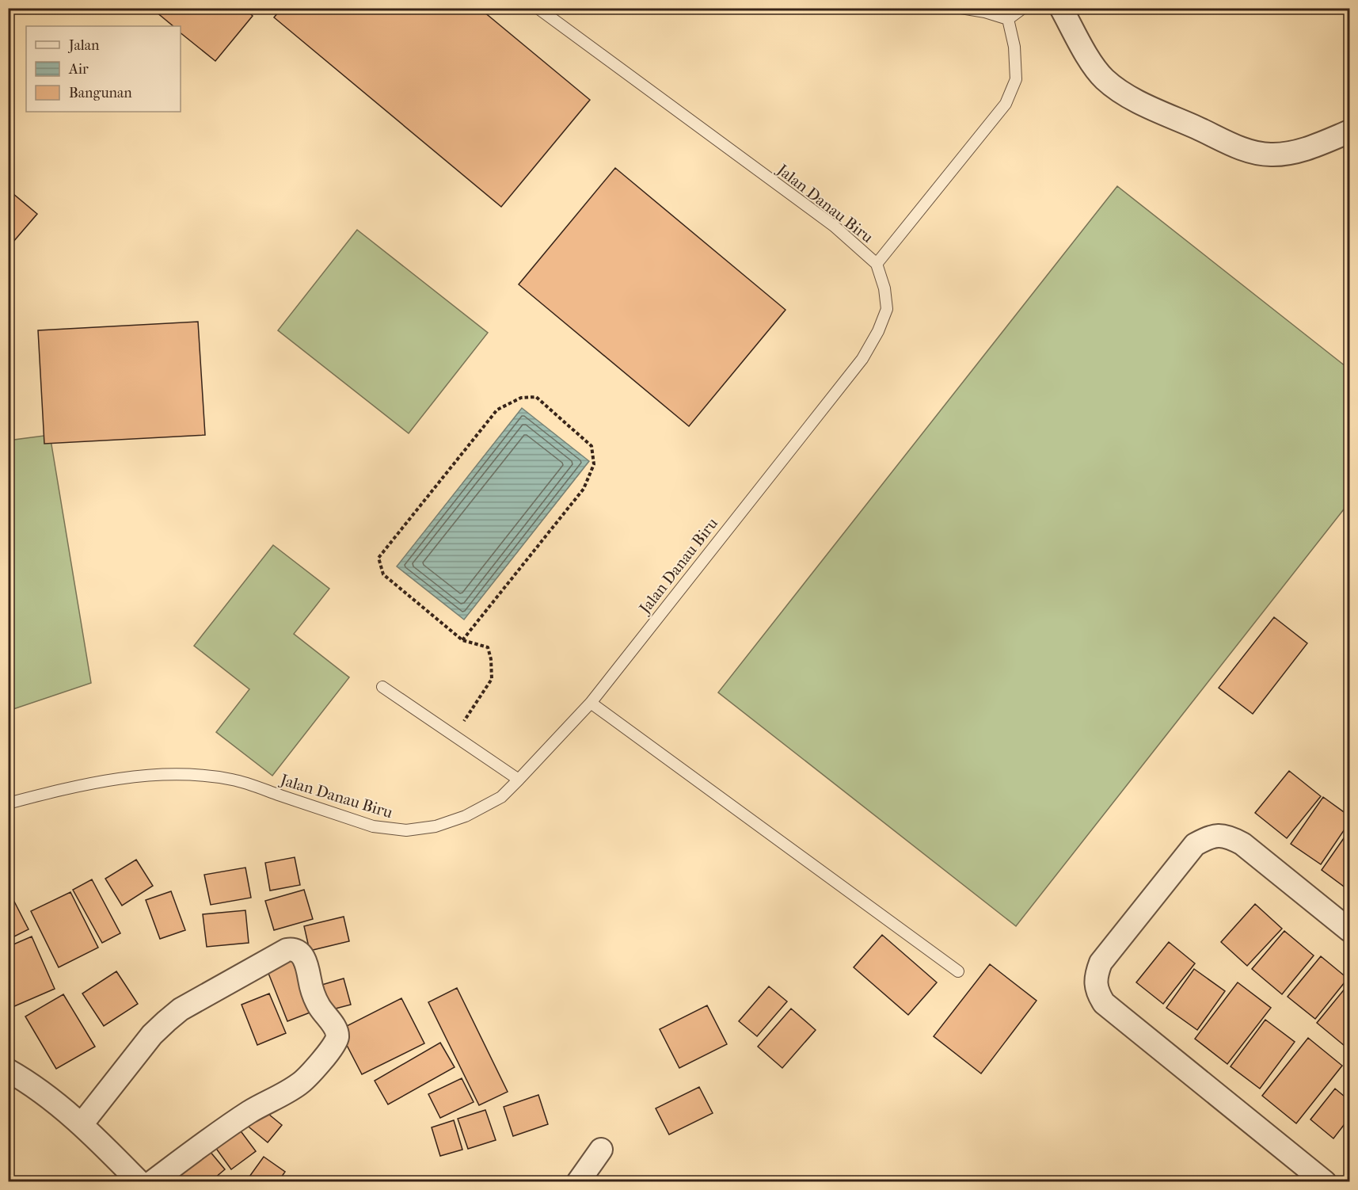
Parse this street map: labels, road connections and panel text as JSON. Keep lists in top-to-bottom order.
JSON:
{
  "streets": {
    "lane": ["Jalan Danau Biru"]
  },
  "legend": ["Jalan", "Air", "Bangunan"]
}
